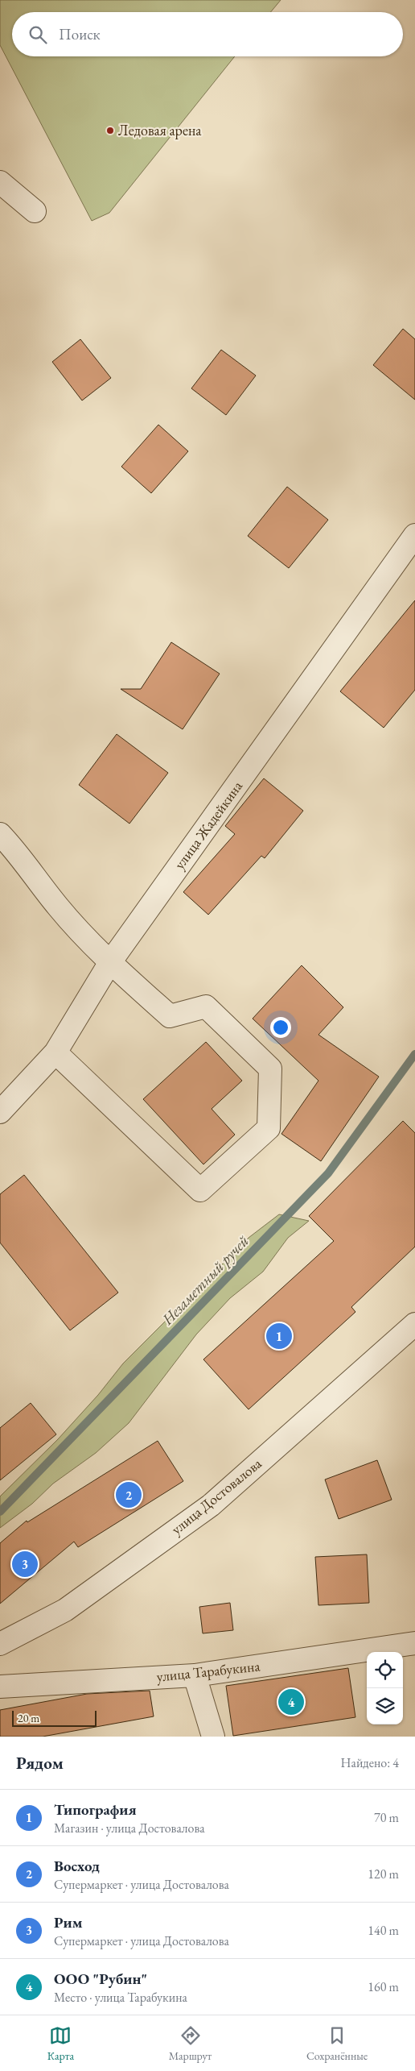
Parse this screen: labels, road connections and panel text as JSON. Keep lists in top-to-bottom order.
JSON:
{
  "streets": {
    "street": ["улица Жадейкина", "улица Достовалова", "улица Тарабукина"]
  },
  "water": ["Незаметный ручей"],
  "places": ["Ледовая арена"],
  "scale_bar": "20 m",
  "page": {
    "search": "Поиск",
    "pins": [
      "1",
      "2",
      "3",
      "4"
    ],
    "scale": "20 m",
    "heading": ["Рядом", "Найдено: 4"],
    "list": [
      {
        "mark": "1",
        "name": "Типография",
        "note": "Магазин · улица Достовалова",
        "value": "70 m"
      },
      {
        "mark": "2",
        "name": "Восход",
        "note": "Супермаркет · улица Достовалова",
        "value": "120 m"
      },
      {
        "mark": "3",
        "name": "Рим",
        "note": "Супермаркет · улица Достовалова",
        "value": "140 m"
      },
      {
        "mark": "4",
        "name": "ООО \"Рубин\"",
        "note": "Место · улица Тарабукина",
        "value": "160 m"
      }
    ],
    "nav": ["Карта", "Маршрут", "Сохранённые"]
  }
}
